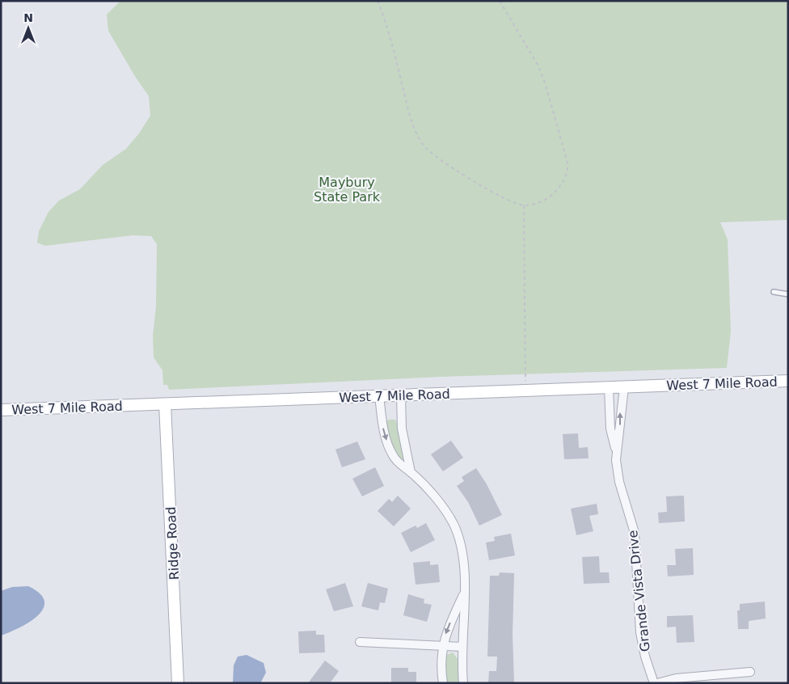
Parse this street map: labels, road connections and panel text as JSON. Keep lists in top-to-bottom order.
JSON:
{
  "streets": {
    "street": ["West 7 Mile Road", "Ridge Road", "Grande Vista Drive"]
  },
  "crossings": [
    ["West 7 Mile Road", "Ridge Road"],
    ["West 7 Mile Road", "Grande Vista Drive"]
  ],
  "parks": ["Maybury State Park"],
  "north": "top"
}
